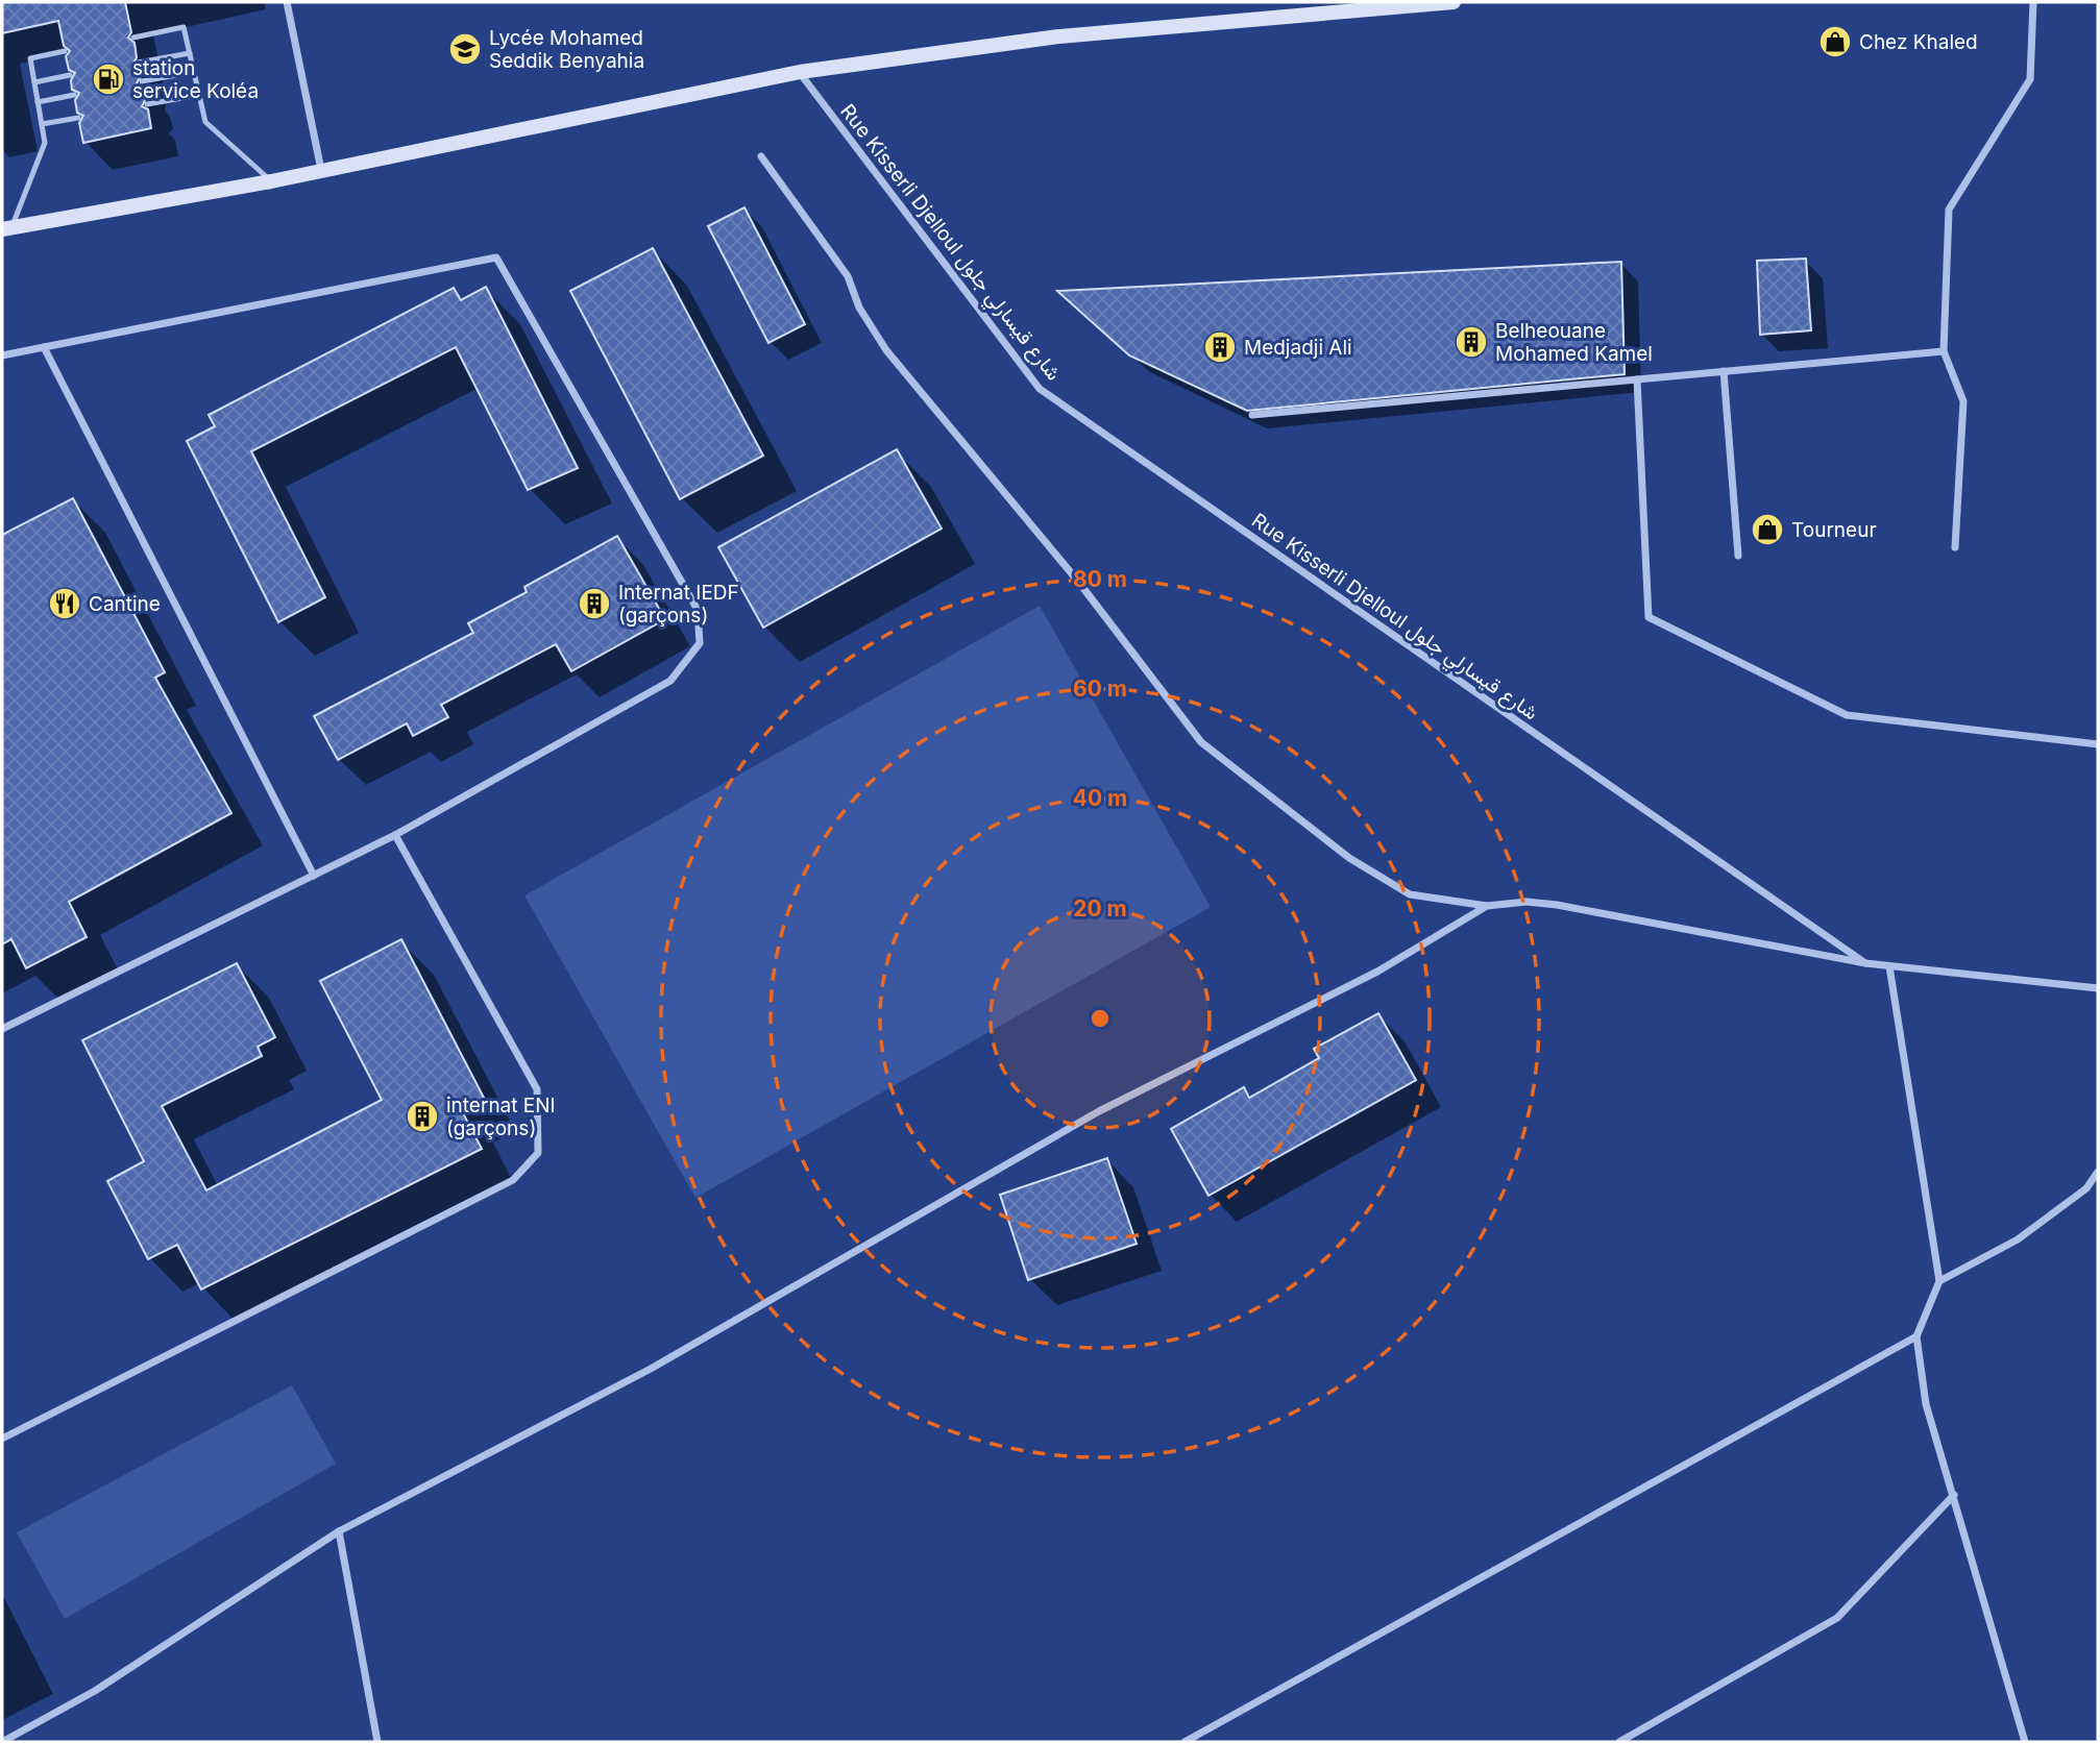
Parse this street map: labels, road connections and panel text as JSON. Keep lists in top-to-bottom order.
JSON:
{
  "streets": {
    "street": ["Rue Kisserli Djelloul شارع قيسارلي جلول"]
  },
  "places": {
    "shop": ["Chez Khaled", "Tourneur"],
    "school or university": ["Lycée Mohamed Seddik Benyahia"],
    "fuel station": ["station service Koléa"],
    "building": [
      "Belheouane Mohamed Kamel",
      "Medjadji Ali",
      "Internat IEDF (garçons)",
      "internat ENI (garçons)"
    ],
    "restaurant": ["Cantine"]
  },
  "rings": [
    "80 m",
    "60 m",
    "40 m",
    "20 m"
  ]
}
